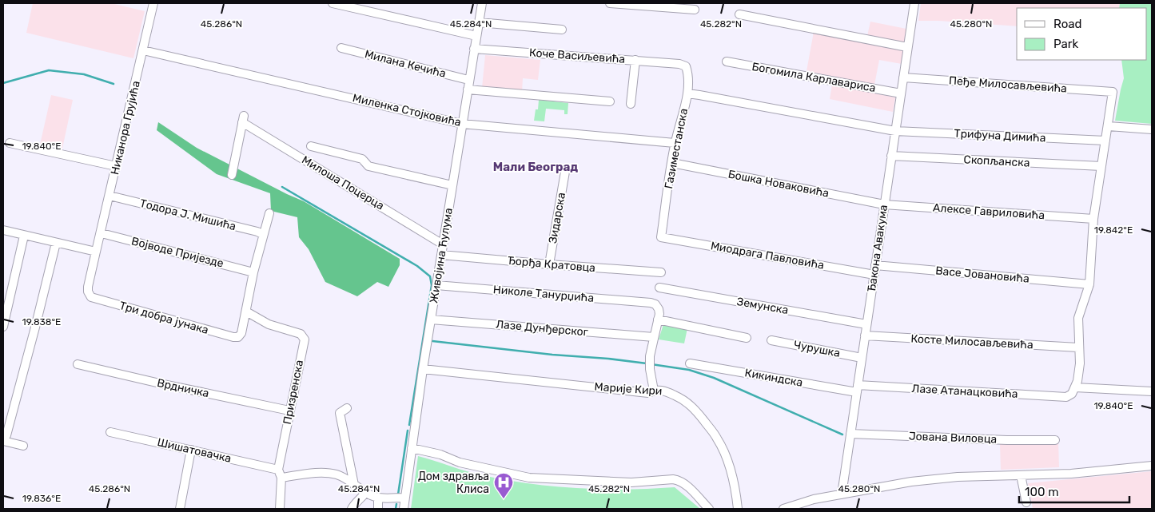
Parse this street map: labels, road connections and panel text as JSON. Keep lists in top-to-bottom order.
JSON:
{
  "streets": {
    "street": [
      "Коче Васиљевића",
      "Милана Кечића",
      "Богомила Карлавариса",
      "Пеђе Милосављевића",
      "Миленка Стојковића",
      "Никанора Грујића",
      "Трифуна Димића",
      "Газиместанска",
      "Скопљанска",
      "Милоша Поцерца",
      "Бошка Новаковића",
      "Алексе Гавриловића",
      "Тодора Ј. Мишића",
      "Зидарска",
      "Ђакона Авакума",
      "Војводе Пријезде",
      "Живојина Ћулума",
      "Миодрага Павловића",
      "Ђорђа Кратовца",
      "Васе Јовановића",
      "Николе Танурџића",
      "Земунска",
      "Три добра јунака",
      "Лазе Дунђерског",
      "Косте Милосављевића",
      "Чурушка",
      "Кикиндска",
      "Врдничка",
      "Марије Кири",
      "Лазе Атанацковића",
      "Призренска",
      "Јована Виловца",
      "Шишатовачка"
    ]
  },
  "crossings": [
    ["Коче Васиљевића", "Газиместанска"],
    ["Коче Васиљевића", "Живојина Ћулума"],
    ["Милана Кечића", "Живојина Ћулума"],
    ["Богомила Карлавариса", "Ђакона Авакума"],
    ["Пеђе Милосављевића", "Ђакона Авакума"],
    ["Миленка Стојковића", "Никанора Грујића"],
    ["Миленка Стојковића", "Газиместанска"],
    ["Миленка Стојковића", "Живојина Ћулума"],
    ["Никанора Грујића", "Тодора Ј. Мишића"],
    ["Никанора Грујића", "Војводе Пријезде"],
    ["Никанора Грујића", "Три добра јунака"],
    ["Трифуна Димића", "Газиместанска"],
    ["Трифуна Димића", "Ђакона Авакума"],
    ["Газиместанска", "Бошка Новаковића"],
    ["Газиместанска", "Миодрага Павловића"],
    ["Скопљанска", "Ђакона Авакума"],
    ["Милоша Поцерца", "Живојина Ћулума"],
    ["Бошка Новаковића", "Алексе Гавриловића"],
    ["Бошка Новаковића", "Ђакона Авакума"],
    ["Алексе Гавриловића", "Ђакона Авакума"],
    ["Зидарска", "Ђорђа Кратовца"],
    ["Ђакона Авакума", "Миодрага Павловића"],
    ["Ђакона Авакума", "Васе Јовановића"],
    ["Ђакона Авакума", "Земунска"],
    ["Ђакона Авакума", "Косте Милосављевића"],
    ["Ђакона Авакума", "Чурушка"],
    ["Ђакона Авакума", "Кикиндска"],
    ["Ђакона Авакума", "Лазе Атанацковића"],
    ["Ђакона Авакума", "Јована Виловца"],
    ["Живојина Ћулума", "Ђорђа Кратовца"],
    ["Живојина Ћулума", "Николе Танурџића"],
    ["Живојина Ћулума", "Лазе Дунђерског"],
    ["Живојина Ћулума", "Марије Кири"],
    ["Три добра јунака", "Призренска"],
    ["Кикиндска", "Лазе Атанацковића"],
    ["Врдничка", "Призренска"],
    ["Призренска", "Шишатовачка"]
  ],
  "districts": ["Мали Београд"],
  "places": {
    "hospital": ["Дом здравља Клиса"]
  },
  "legend": ["Road", "Park"],
  "scale_bar": "100 m",
  "coordinates": [
    "45.286°N",
    "45.284°N",
    "45.282°N",
    "45.280°N",
    "19.840°E",
    "19.842°E",
    "19.838°E",
    "19.836°E"
  ]
}
